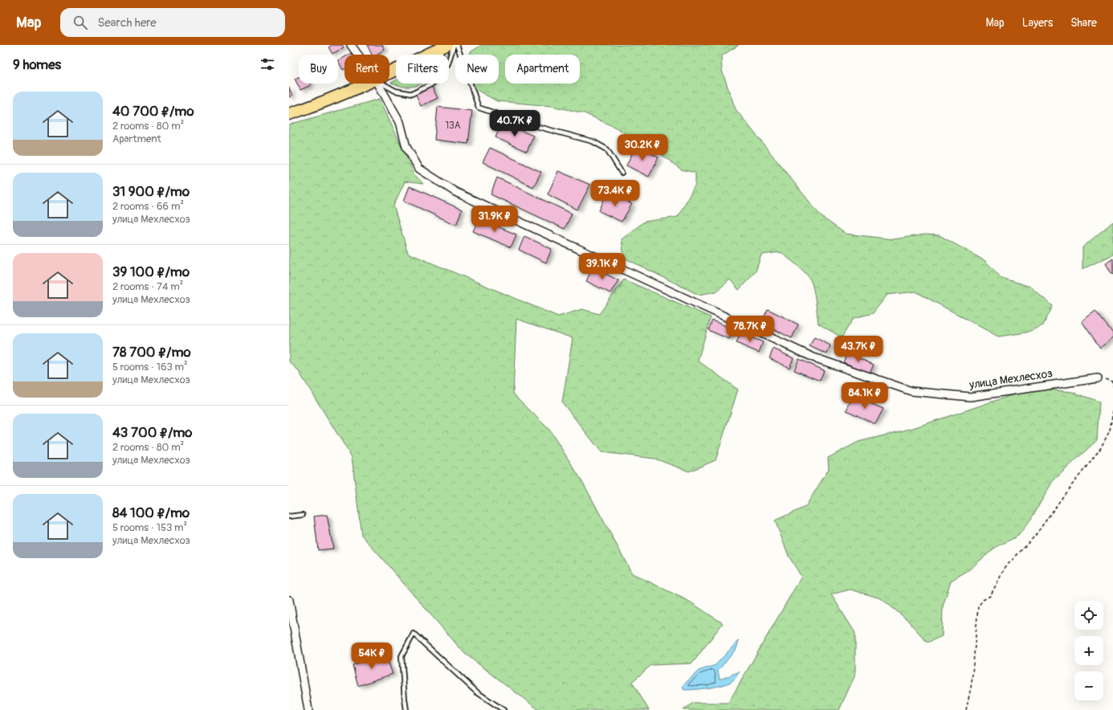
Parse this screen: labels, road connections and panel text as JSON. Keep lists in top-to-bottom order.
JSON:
{
  "streets": {
    "street": ["улица Мехлесхоз"]
  },
  "house_numbers": ["13А"],
  "page": {
    "header": "Map",
    "search": "Search here",
    "nav": ["Map", "Layers", "Share"],
    "heading": "9 homes",
    "chip": [
      "Buy",
      "Rent",
      "Filters",
      "New",
      "Apartment"
    ],
    "list": [
      {
        "name": "40 700 ₽/mo",
        "note": "2 rooms · 80 m² · Apartment"
      },
      {
        "name": "31 900 ₽/mo",
        "note": "2 rooms · 66 m² · улица Мехлесхоз"
      },
      {
        "name": "39 100 ₽/mo",
        "note": "2 rooms · 74 m² · улица Мехлесхоз"
      },
      {
        "name": "78 700 ₽/mo",
        "note": "5 rooms · 163 m² · улица Мехлесхоз"
      },
      {
        "name": "43 700 ₽/mo",
        "note": "2 rooms · 80 m² · улица Мехлесхоз"
      },
      {
        "name": "84 100 ₽/mo",
        "note": "5 rooms · 153 m² · улица Мехлесхоз"
      }
    ],
    "price": [
      "40.7K ₽",
      "30.2K ₽",
      "73.4K ₽",
      "31.9K ₽",
      "39.1K ₽",
      "78.7K ₽",
      "43.7K ₽",
      "84.1K ₽",
      "54K ₽"
    ],
    "map_buttons": ["+", "−"]
  }
}
